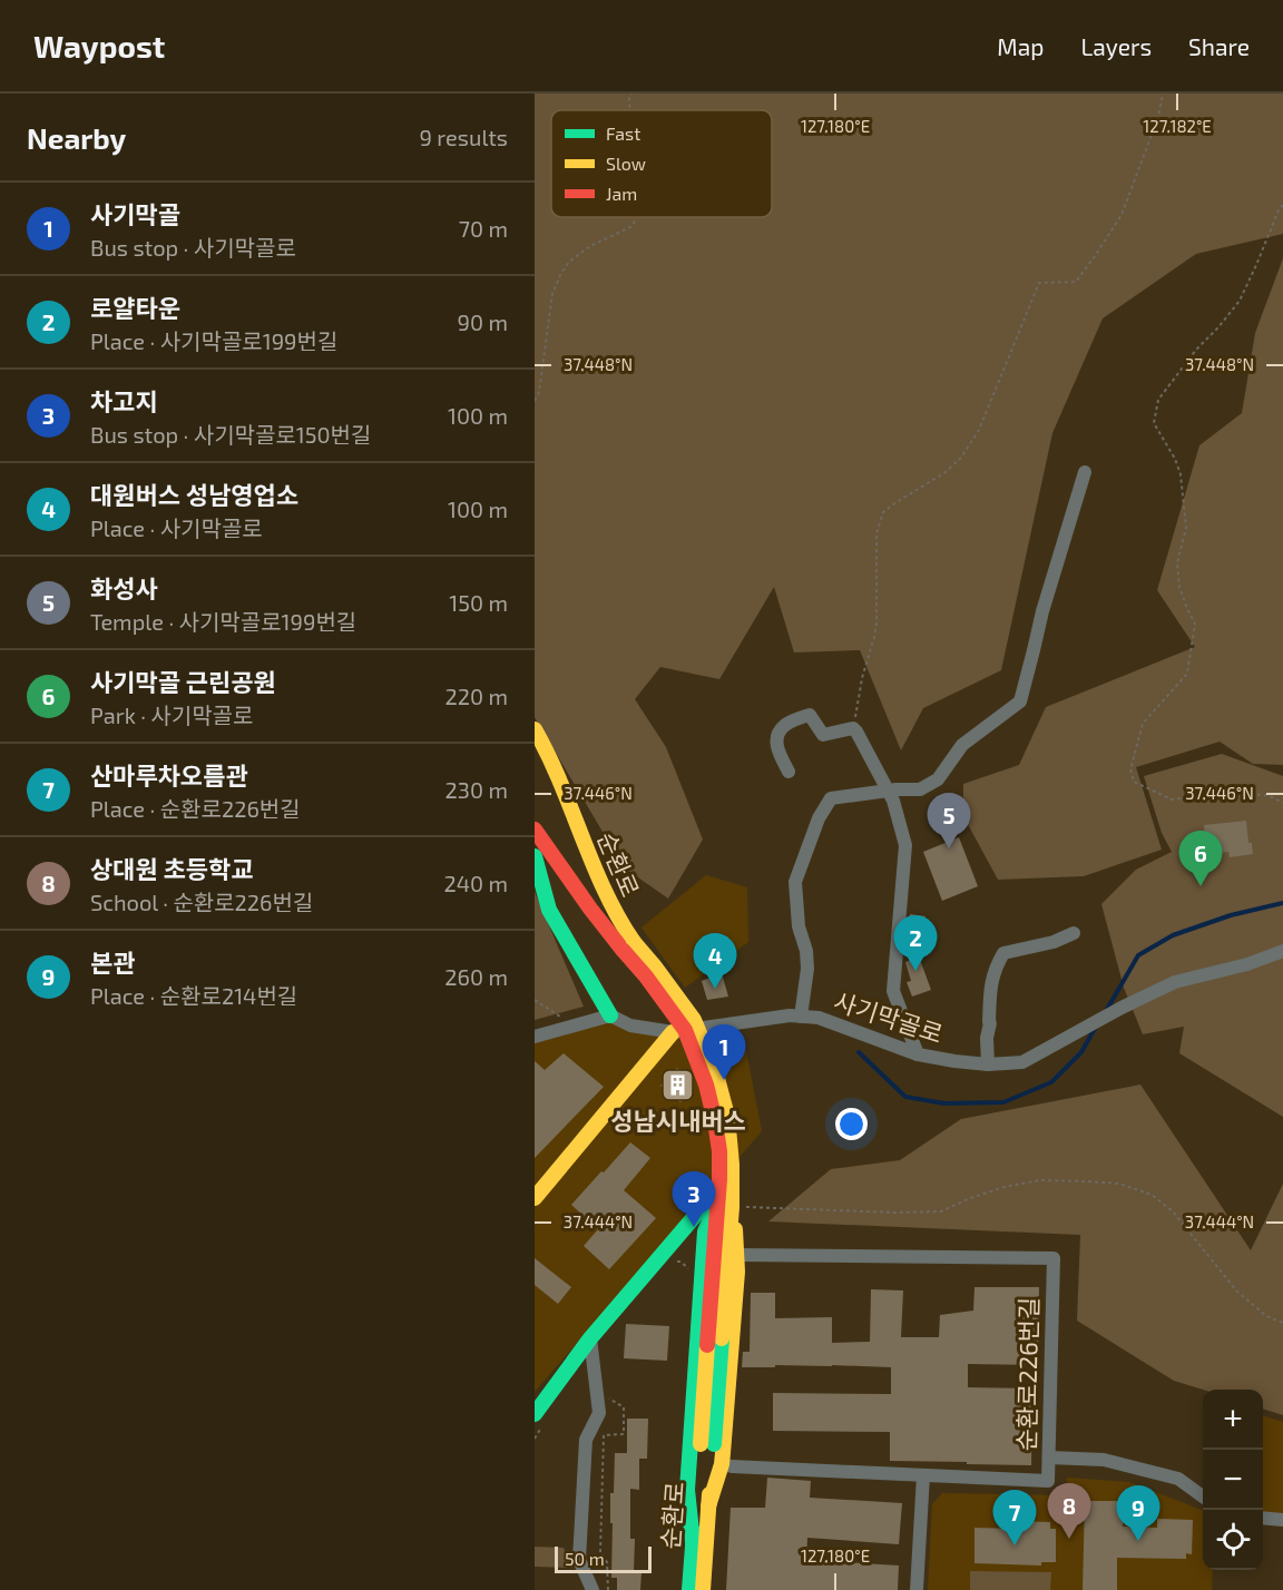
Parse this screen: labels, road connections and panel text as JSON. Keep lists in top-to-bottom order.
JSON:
{
  "streets": {
    "main road": ["순환로"],
    "street": ["사기막골로", "순환로226번길"]
  },
  "places": {
    "building": ["성남시내버스"]
  },
  "legend": ["Fast", "Slow", "Jam"],
  "scale_bar": "50 m",
  "page": {
    "header": "Waypost",
    "nav": ["Map", "Layers", "Share"],
    "heading": ["Nearby", "9 results"],
    "list": [
      {
        "mark": "1",
        "name": "사기막골",
        "note": "Bus stop · 사기막골로",
        "value": "70 m"
      },
      {
        "mark": "2",
        "name": "로얄타운",
        "note": "Place · 사기막골로199번길",
        "value": "90 m"
      },
      {
        "mark": "3",
        "name": "차고지",
        "note": "Bus stop · 사기막골로150번길",
        "value": "100 m"
      },
      {
        "mark": "4",
        "name": "대원버스 성남영업소",
        "note": "Place · 사기막골로",
        "value": "100 m"
      },
      {
        "mark": "5",
        "name": "화성사",
        "note": "Temple · 사기막골로199번길",
        "value": "150 m"
      },
      {
        "mark": "6",
        "name": "사기막골 근린공원",
        "note": "Park · 사기막골로",
        "value": "220 m"
      },
      {
        "mark": "7",
        "name": "산마루차오름관",
        "note": "Place · 순환로226번길",
        "value": "230 m"
      },
      {
        "mark": "8",
        "name": "상대원 초등학교",
        "note": "School · 순환로226번길",
        "value": "240 m"
      },
      {
        "mark": "9",
        "name": "본관",
        "note": "Place · 순환로214번길",
        "value": "260 m"
      }
    ],
    "pins": [
      "5",
      "6",
      "2",
      "4",
      "1",
      "3",
      "8",
      "9",
      "7"
    ],
    "map_buttons": ["+", "−"],
    "scale": "50 m"
  },
  "coordinates": [
    "127.180°E",
    "127.182°E",
    "37.448°N",
    "37.446°N",
    "37.444°N"
  ]
}
